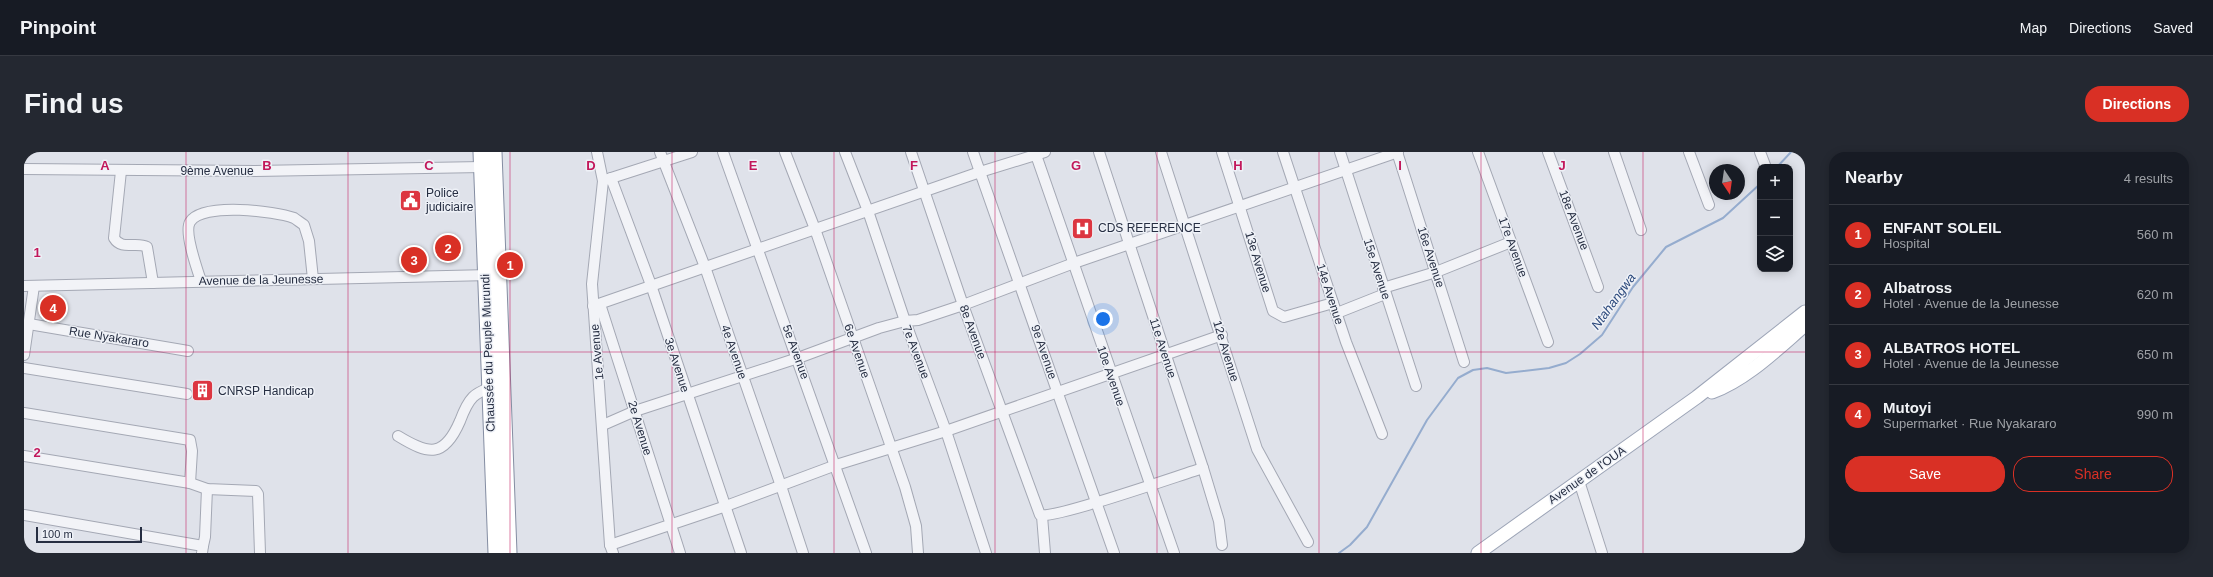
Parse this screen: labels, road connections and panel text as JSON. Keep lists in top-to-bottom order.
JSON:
{
  "streets": {
    "highway": ["Chaussée du Peuple Murundi"],
    "main road": ["Avenue de l'OUA"],
    "street": [
      "9ème Avenue",
      "18e Avenue",
      "17e Avenue",
      "16e Avenue",
      "13e Avenue",
      "15e Avenue",
      "Avenue de la Jeunesse",
      "14e Avenue",
      "8e Avenue",
      "Rue Nyakararo",
      "11e Avenue",
      "6e Avenue",
      "12e Avenue",
      "1e Avenue",
      "4e Avenue",
      "5e Avenue",
      "7e Avenue",
      "9e Avenue",
      "3e Avenue",
      "10e Avenue",
      "2e Avenue"
    ]
  },
  "crossings": [
    ["9ème Avenue", "Chaussée du Peuple Murundi"],
    ["13e Avenue", "14e Avenue"],
    ["Avenue de la Jeunesse", "Chaussée du Peuple Murundi"],
    ["1e Avenue", "3e Avenue"],
    ["1e Avenue", "2e Avenue"]
  ],
  "water": ["Ntahangwa"],
  "places": {
    "public building": ["Police judiciaire"],
    "hospital": ["CDS REFERENCE"],
    "building": ["CNRSP Handicap"]
  },
  "scale_bar": "100 m",
  "north": "bottom",
  "page": {
    "header": "Pinpoint",
    "nav": ["Map", "Directions", "Saved"],
    "buttons": [
      "Directions",
      ["Save", "Share"]
    ],
    "title": "Find us",
    "heading": ["Nearby", "4 results"],
    "map_buttons": ["+", "−"],
    "list": [
      {
        "mark": "1",
        "name": "ENFANT SOLEIL",
        "note": "Hospital",
        "value": "560 m"
      },
      {
        "mark": "2",
        "name": "Albatross",
        "note": "Hotel · Avenue de la Jeunesse",
        "value": "620 m"
      },
      {
        "mark": "3",
        "name": "ALBATROS HOTEL",
        "note": "Hotel · Avenue de la Jeunesse",
        "value": "650 m"
      },
      {
        "mark": "4",
        "name": "Mutoyi",
        "note": "Supermarket · Rue Nyakararo",
        "value": "990 m"
      }
    ],
    "pins": [
      "2",
      "3",
      "1",
      "4"
    ],
    "scale": "100 m"
  },
  "grid": {
    "columns": [
      "A",
      "B",
      "C",
      "D",
      "E",
      "F",
      "G",
      "H",
      "I",
      "J"
    ],
    "rows": ["1", "2"]
  }
}
